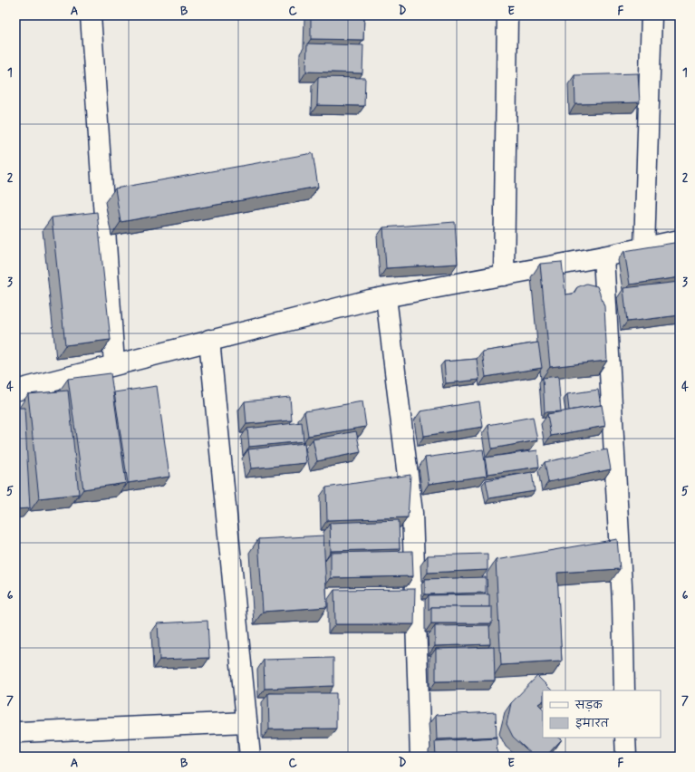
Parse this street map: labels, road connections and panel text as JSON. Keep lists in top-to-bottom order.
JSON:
{
  "legend": ["सड़क", "इमारत"],
  "grid": {
    "columns": [
      "A",
      "B",
      "C",
      "D",
      "E",
      "F"
    ],
    "rows": [
      "1",
      "2",
      "3",
      "4",
      "5",
      "6",
      "7"
    ]
  }
}
